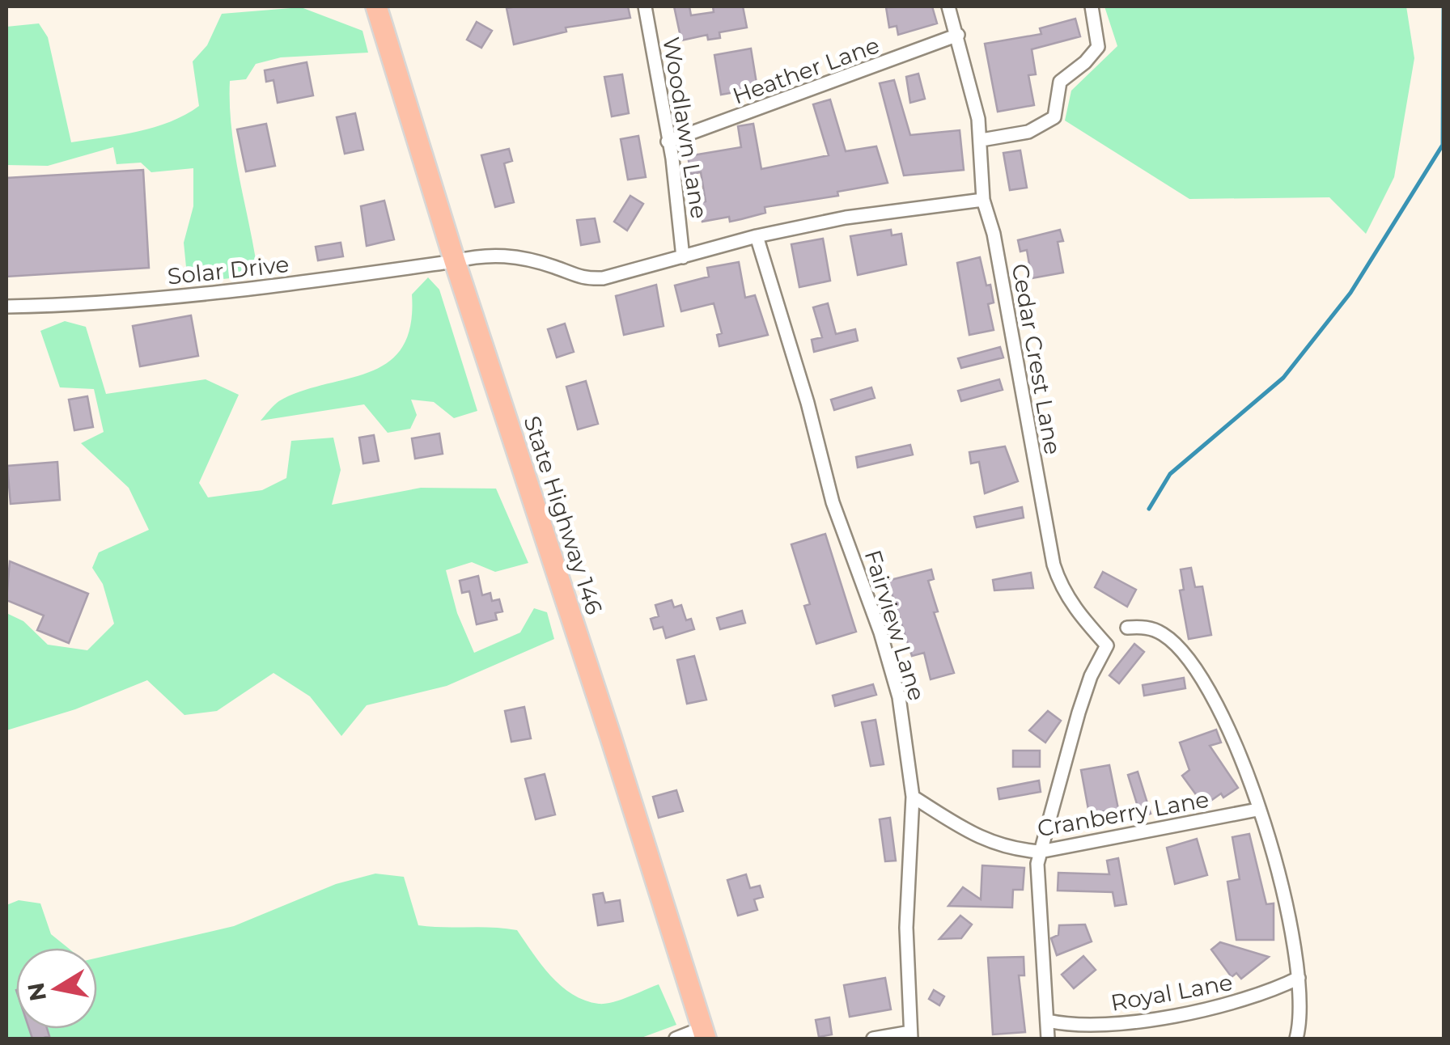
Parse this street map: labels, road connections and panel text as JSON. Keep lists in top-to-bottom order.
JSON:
{
  "streets": {
    "main road": ["State Highway 146"],
    "street": [
      "Heather Lane",
      "Woodlawn Lane",
      "Solar Drive",
      "Cedar Crest Lane",
      "Fairview Lane",
      "Cranberry Lane",
      "Royal Lane"
    ]
  },
  "crossings": [
    ["Heather Lane", "Woodlawn Lane"],
    ["Solar Drive", "State Highway 146"],
    ["Cedar Crest Lane", "Cranberry Lane"],
    ["Cedar Crest Lane", "Royal Lane"],
    ["Fairview Lane", "Cranberry Lane"]
  ],
  "north": "left"
}
